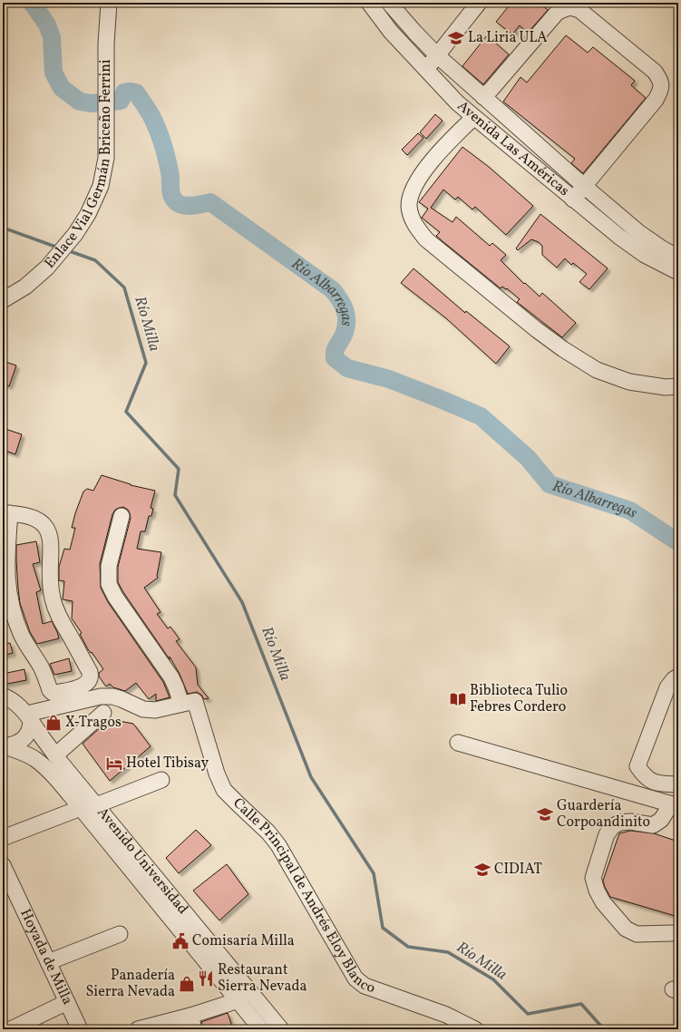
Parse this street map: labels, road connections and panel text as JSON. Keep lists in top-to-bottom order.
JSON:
{
  "streets": {
    "street": [
      "Avenida Las Américas",
      "Enlace Vial Germán Briceño Ferrini",
      "Avenido Universidad",
      "Calle Principal de Andrés Eloy Blanco",
      "Hoyada de Milla"
    ]
  },
  "water": ["Río Albarregas", "Río Milla"],
  "places": {
    "school or university": ["La Liria ULA", "Guardería Corpoandinito", "CIDIAT"],
    "library": ["Biblioteca Tulio Febres Cordero"],
    "shop": ["X-Tragos", "Panadería Sierra Nevada"],
    "hotel": ["Hotel Tibisay"],
    "public building": ["Comisaría Milla"],
    "restaurant": ["Restaurant Sierra Nevada"]
  }
}
